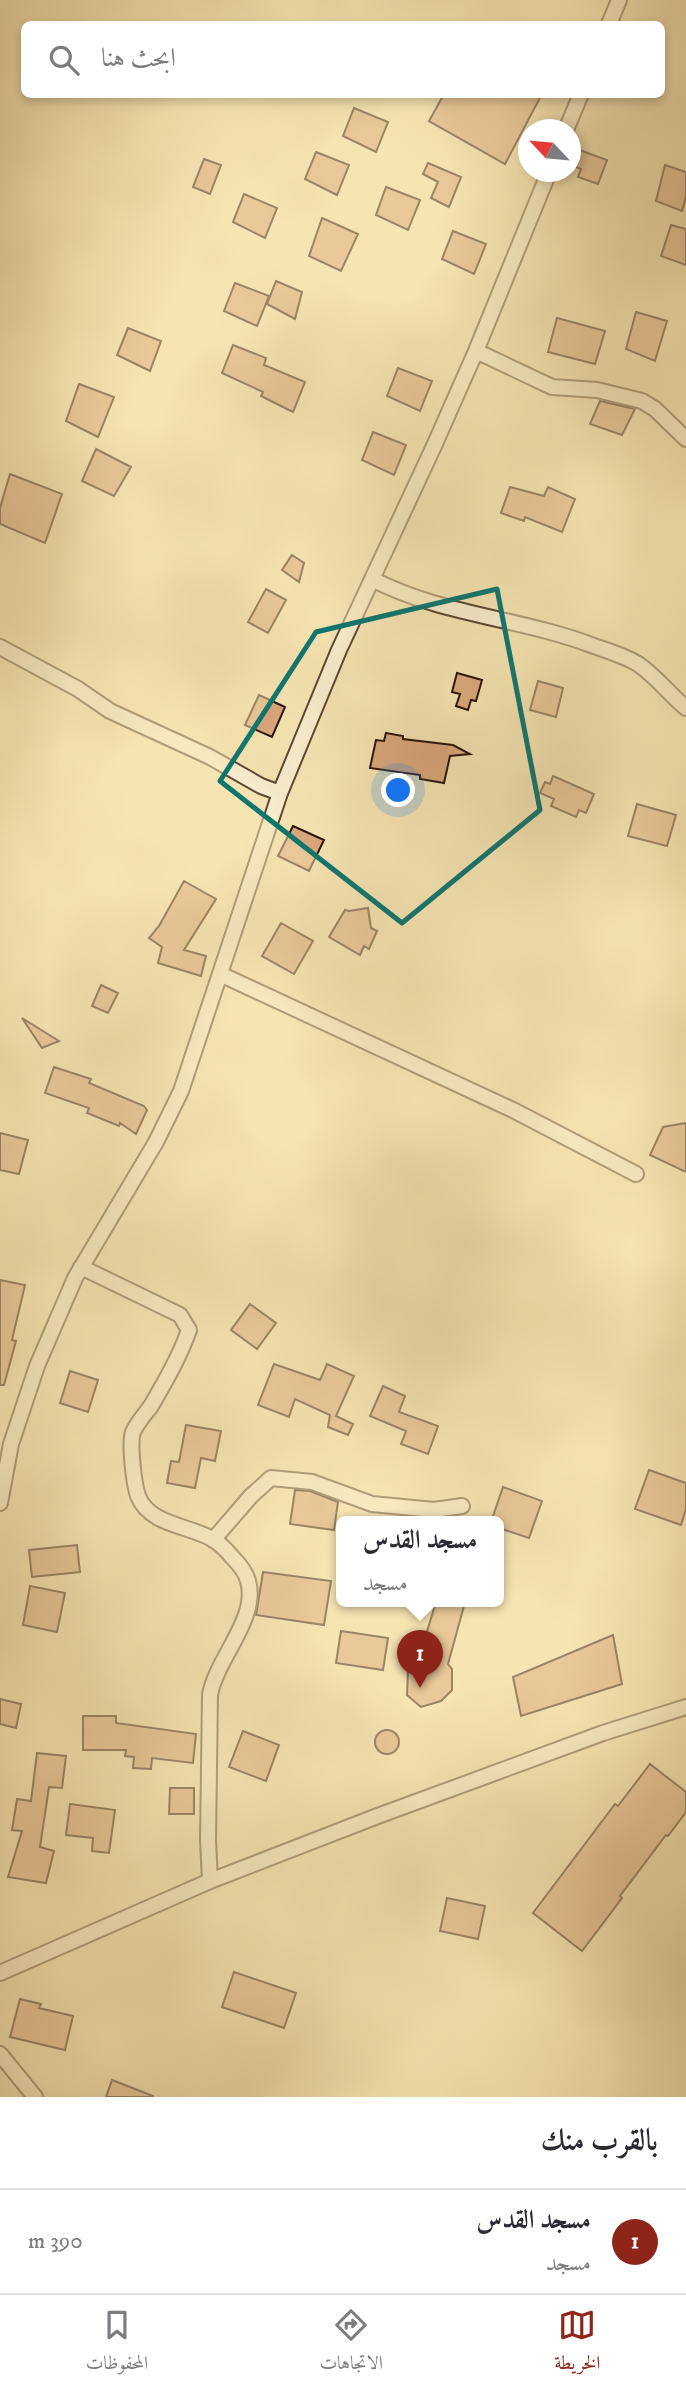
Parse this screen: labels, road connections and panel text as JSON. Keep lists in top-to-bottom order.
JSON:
{
  "north": "top left",
  "page": {
    "search": "ابحث هنا",
    "popup": ["مسجد القدس", "مسجد"],
    "pins": "1",
    "heading": "بالقرب منك",
    "list": [
      {
        "mark": "1",
        "name": "مسجد القدس",
        "note": "مسجد",
        "value": "390 m"
      }
    ],
    "nav": ["الخريطة", "الاتجاهات", "المحفوظات"]
  }
}
